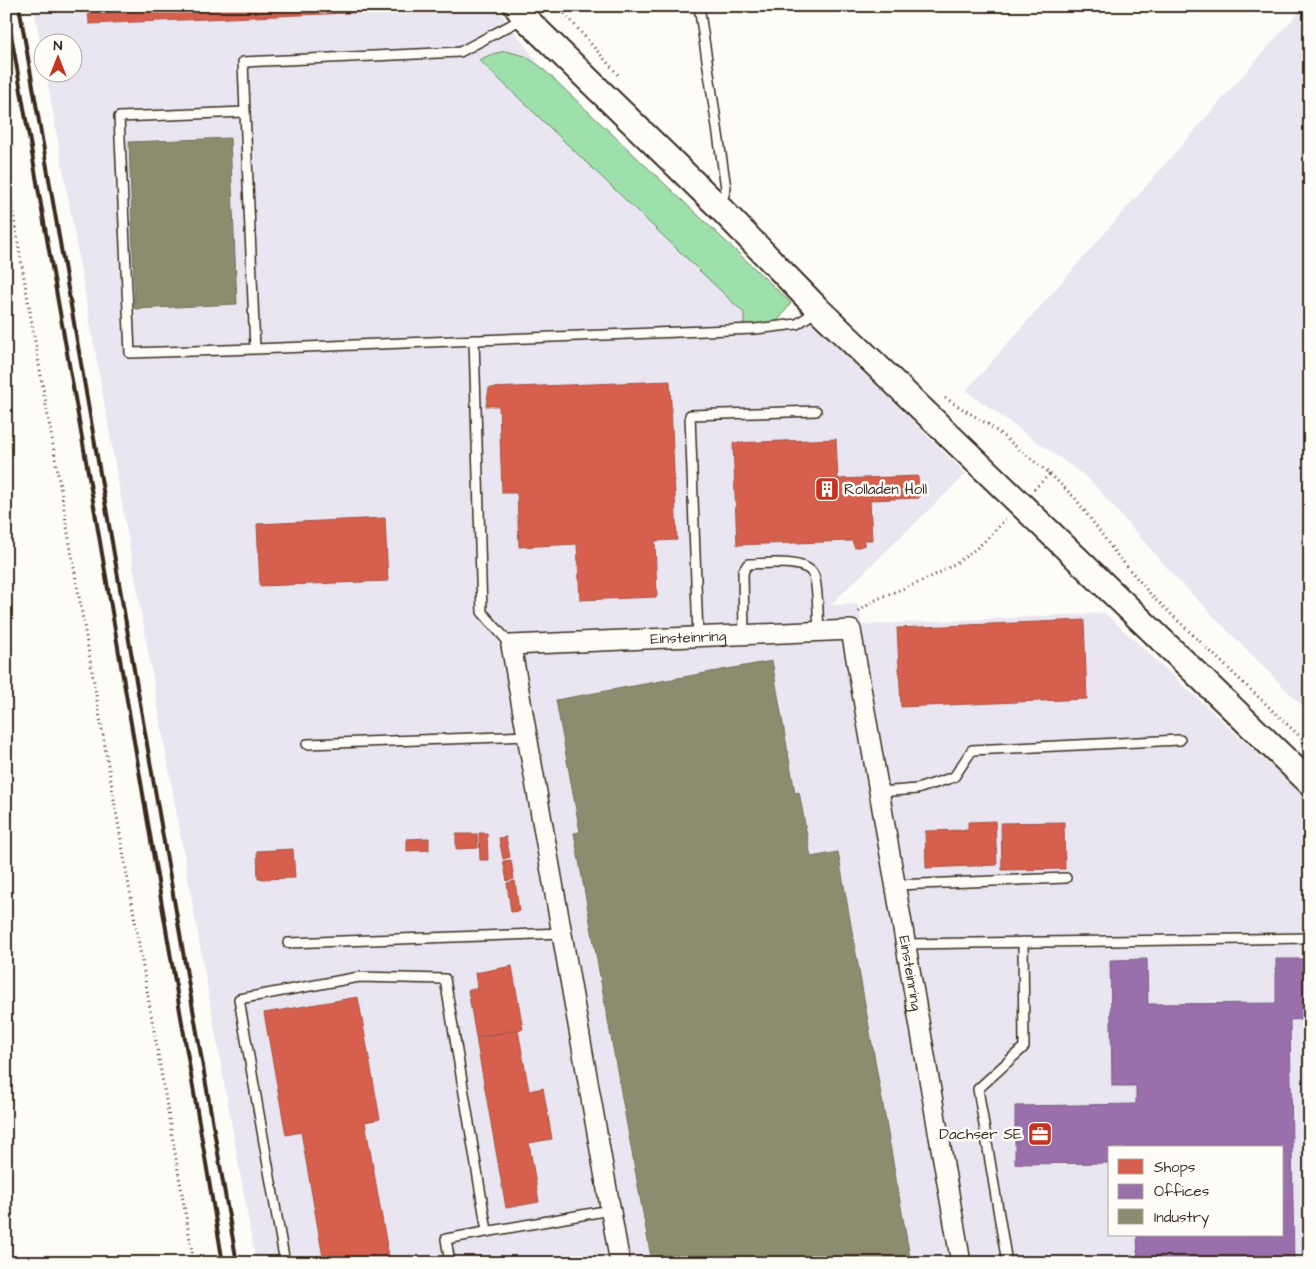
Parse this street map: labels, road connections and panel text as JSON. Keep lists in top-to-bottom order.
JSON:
{
  "streets": {
    "street": ["Einsteinring"]
  },
  "places": {
    "building": ["Rolladen Holl"],
    "office": ["Dachser SE"]
  },
  "legend": ["Shops", "Offices", "Industry"],
  "north": "top"
}
